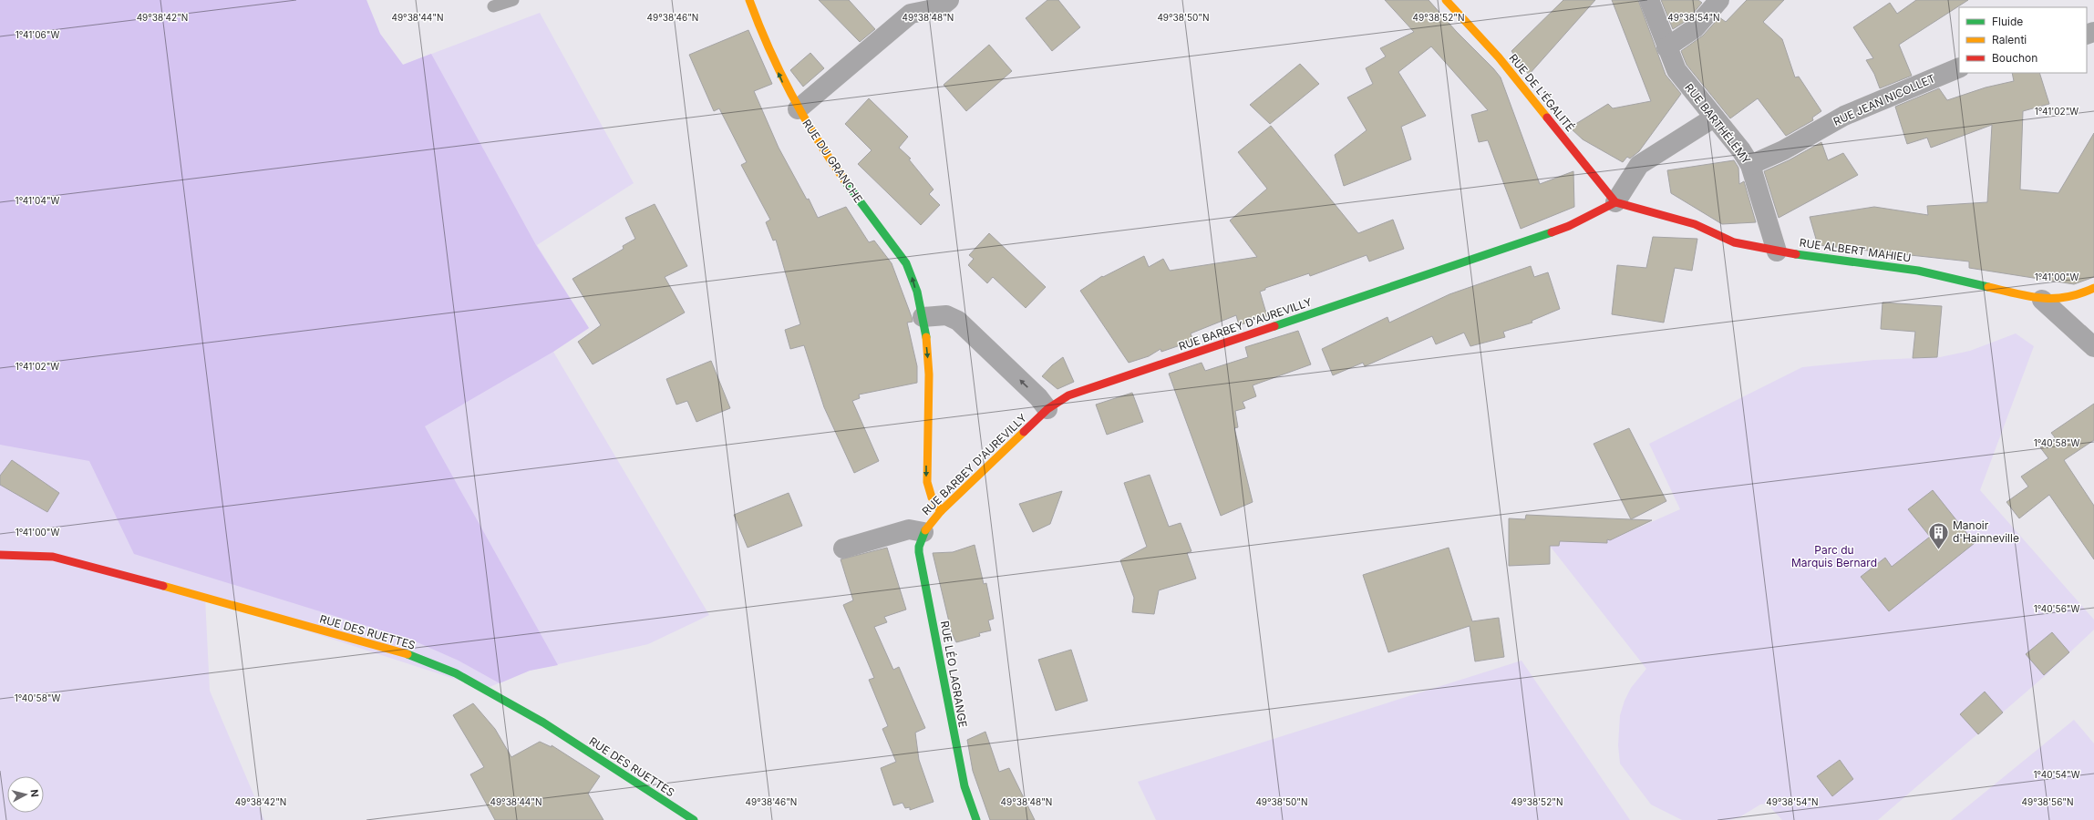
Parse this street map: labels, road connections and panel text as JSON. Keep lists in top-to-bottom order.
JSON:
{
  "streets": {
    "street": [
      "RUE DE L'ÉGALITÉ",
      "RUE JEAN NICOLLET",
      "RUE BARTHÉLÉMY",
      "RUE DU GRANCHE",
      "RUE ALBERT MAHIEU",
      "RUE BARBEY D'AUREVILLY",
      "RUE DES RUETTES",
      "RUE LÉO LAGRANGE"
    ]
  },
  "crossings": [
    ["RUE DE L'ÉGALITÉ", "RUE ALBERT MAHIEU"],
    ["RUE DE L'ÉGALITÉ", "RUE BARBEY D'AUREVILLY"],
    ["RUE JEAN NICOLLET", "RUE BARTHÉLÉMY"],
    ["RUE BARTHÉLÉMY", "RUE ALBERT MAHIEU"],
    ["RUE DU GRANCHE", "RUE BARBEY D'AUREVILLY"],
    ["RUE ALBERT MAHIEU", "RUE BARBEY D'AUREVILLY"],
    ["RUE BARBEY D'AUREVILLY", "RUE LÉO LAGRANGE"]
  ],
  "parks": ["Parc du Marquis Bernard"],
  "places": {
    "building": ["Manoir d'Hainneville"]
  },
  "legend": ["Fluide", "Ralenti", "Bouchon"],
  "north": "right",
  "coordinates": [
    "49°38'42\"N",
    "49°38'44\"N",
    "49°38'46\"N",
    "49°38'48\"N",
    "49°38'50\"N",
    "49°38'52\"N",
    "49°38'54\"N",
    "1°41'06\"W",
    "1°41'02\"W",
    "1°41'04\"W",
    "1°41'00\"W",
    "1°40'58\"W",
    "1°40'56\"W",
    "1°40'54\"W",
    "49°38'56\"N"
  ]
}
